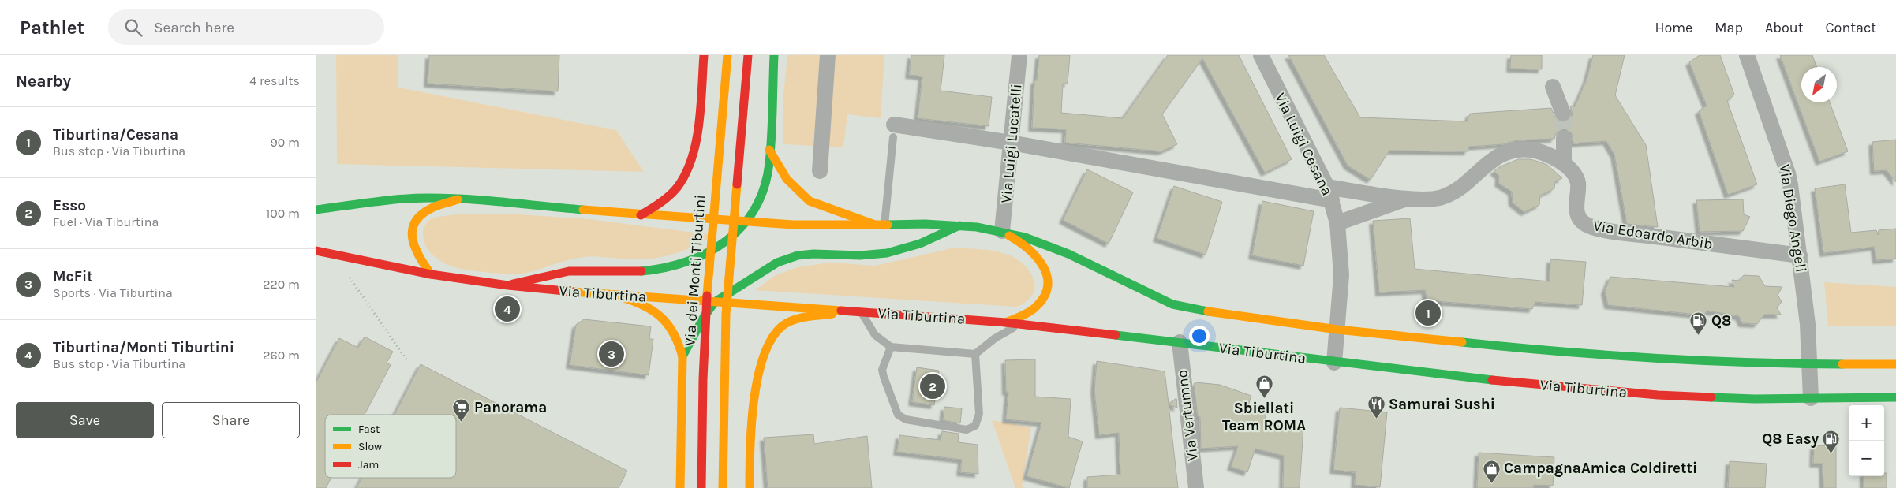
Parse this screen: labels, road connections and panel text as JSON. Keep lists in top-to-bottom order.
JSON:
{
  "streets": {
    "main road": ["Via dei Monti Tiburtini", "Via Tiburtina"],
    "street": [
      "Via Luigi Lucatelli",
      "Via Luigi Cesana",
      "Via Diego Angeli",
      "Via Edoardo Arbib",
      "Via Vertumno"
    ]
  },
  "crossings": [
    ["Via Luigi Lucatelli", "Via Edoardo Arbib"],
    ["Via Luigi Cesana", "Via Edoardo Arbib"],
    ["Via Diego Angeli", "Via Edoardo Arbib"],
    ["Via Tiburtina", "Via Vertumno"]
  ],
  "places": {
    "fuel station": ["Q8", "Q8 Easy"],
    "shop": ["Sbiellati Team ROMA", "CampagnaAmica Coldiretti"],
    "restaurant": ["Samurai Sushi"],
    "supermarket": ["Panorama"]
  },
  "legend": ["Fast", "Slow", "Jam"],
  "north": "bottom left",
  "page": {
    "header": "Pathlet",
    "search": "Search here",
    "nav": [
      "Home",
      "Map",
      "About",
      "Contact"
    ],
    "heading": ["Nearby", "4 results"],
    "list": [
      {
        "mark": "1",
        "name": "Tiburtina/Cesana",
        "note": "Bus stop · Via Tiburtina",
        "value": "90 m"
      },
      {
        "mark": "2",
        "name": "Esso",
        "note": "Fuel · Via Tiburtina",
        "value": "100 m"
      },
      {
        "mark": "3",
        "name": "McFit",
        "note": "Sports · Via Tiburtina",
        "value": "220 m"
      },
      {
        "mark": "4",
        "name": "Tiburtina/Monti Tiburtini",
        "note": "Bus stop · Via Tiburtina",
        "value": "260 m"
      }
    ],
    "pins": [
      "4",
      "1",
      "3",
      "2"
    ],
    "buttons": ["Save", "Share"],
    "map_buttons": ["+", "−"]
  }
}
